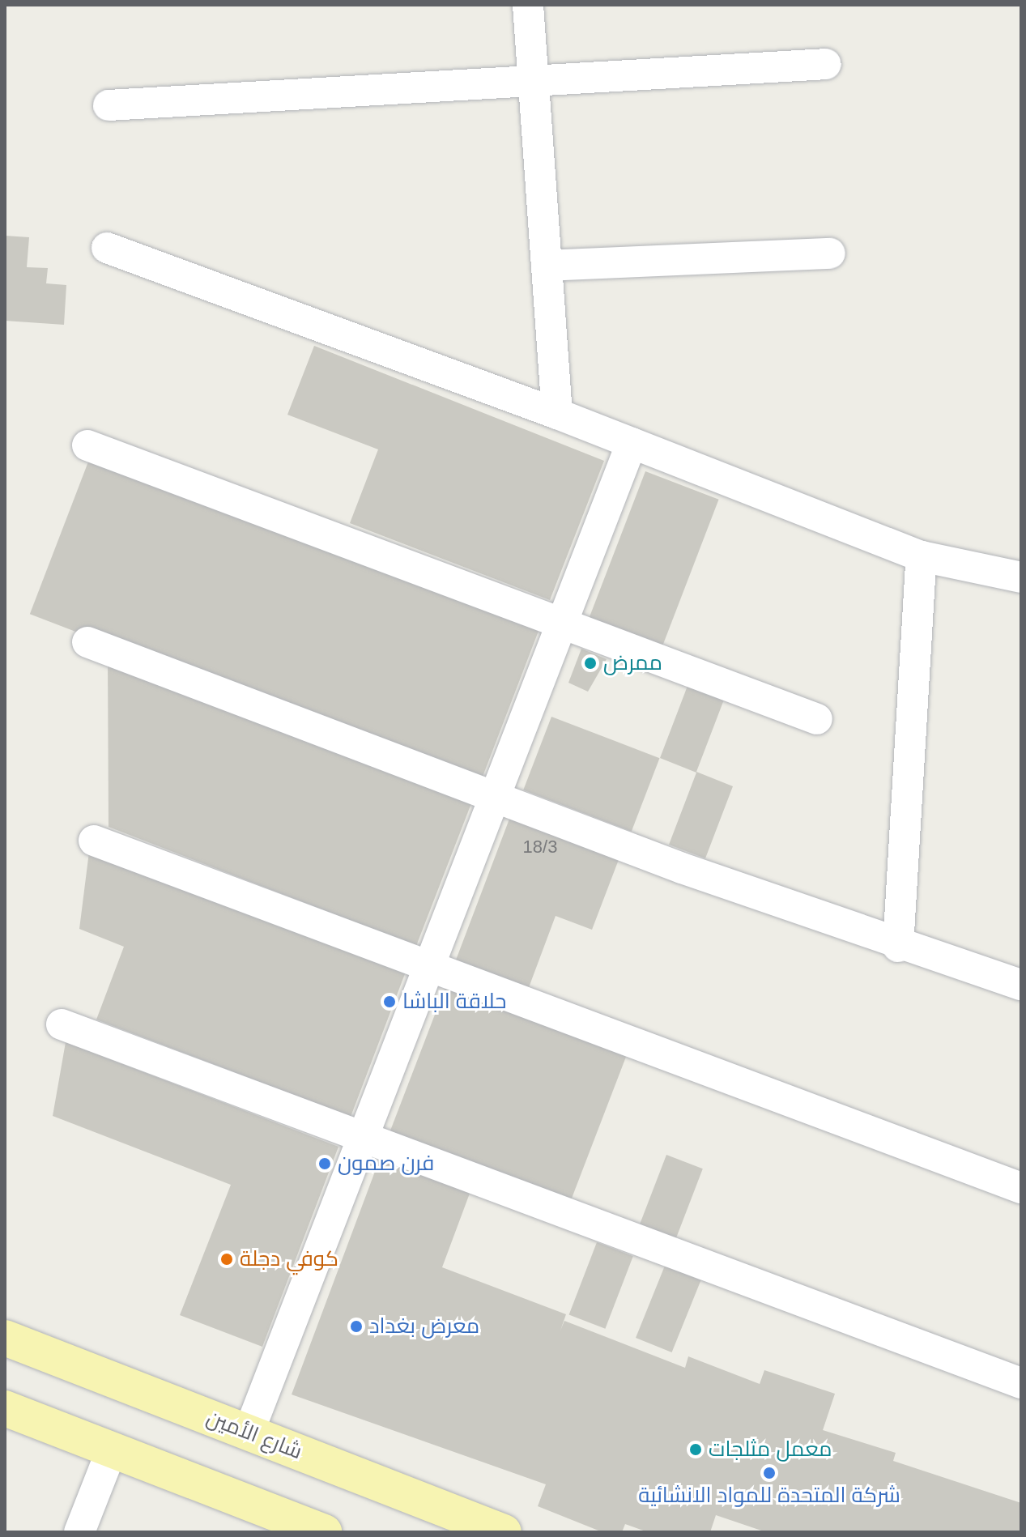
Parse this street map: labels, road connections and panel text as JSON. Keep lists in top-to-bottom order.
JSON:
{
  "streets": {
    "main road": ["شارع الأمين"]
  },
  "places": [
    "ممرض",
    "حلاقة الباشا",
    "فرن صمون",
    "كوفي دجلة",
    "معرض بغداد",
    "معمل مثلجات",
    "شركة المتحدة للمواد الانشائية"
  ],
  "house_numbers": ["18/3"]
}
